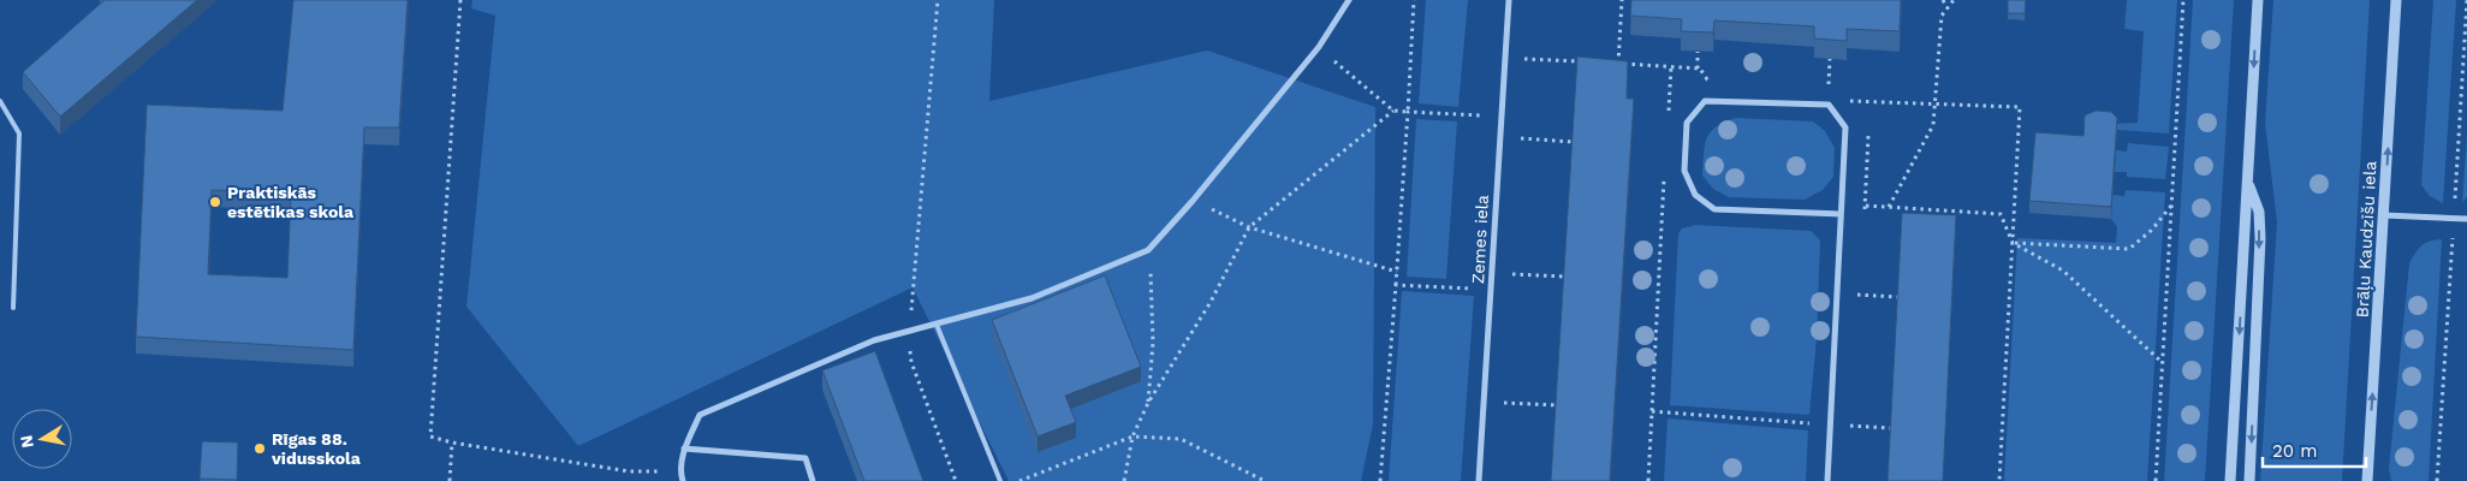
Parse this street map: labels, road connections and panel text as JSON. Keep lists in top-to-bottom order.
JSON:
{
  "streets": {
    "street": ["Zemes iela", "Brāļu Kaudzīšu iela"]
  },
  "one_way": ["Brāļu Kaudzīšu iela"],
  "places": ["Praktiskās estētikas skola", "Rīgas 88. vidusskola"],
  "scale_bar": "20 m",
  "north": "left"
}
